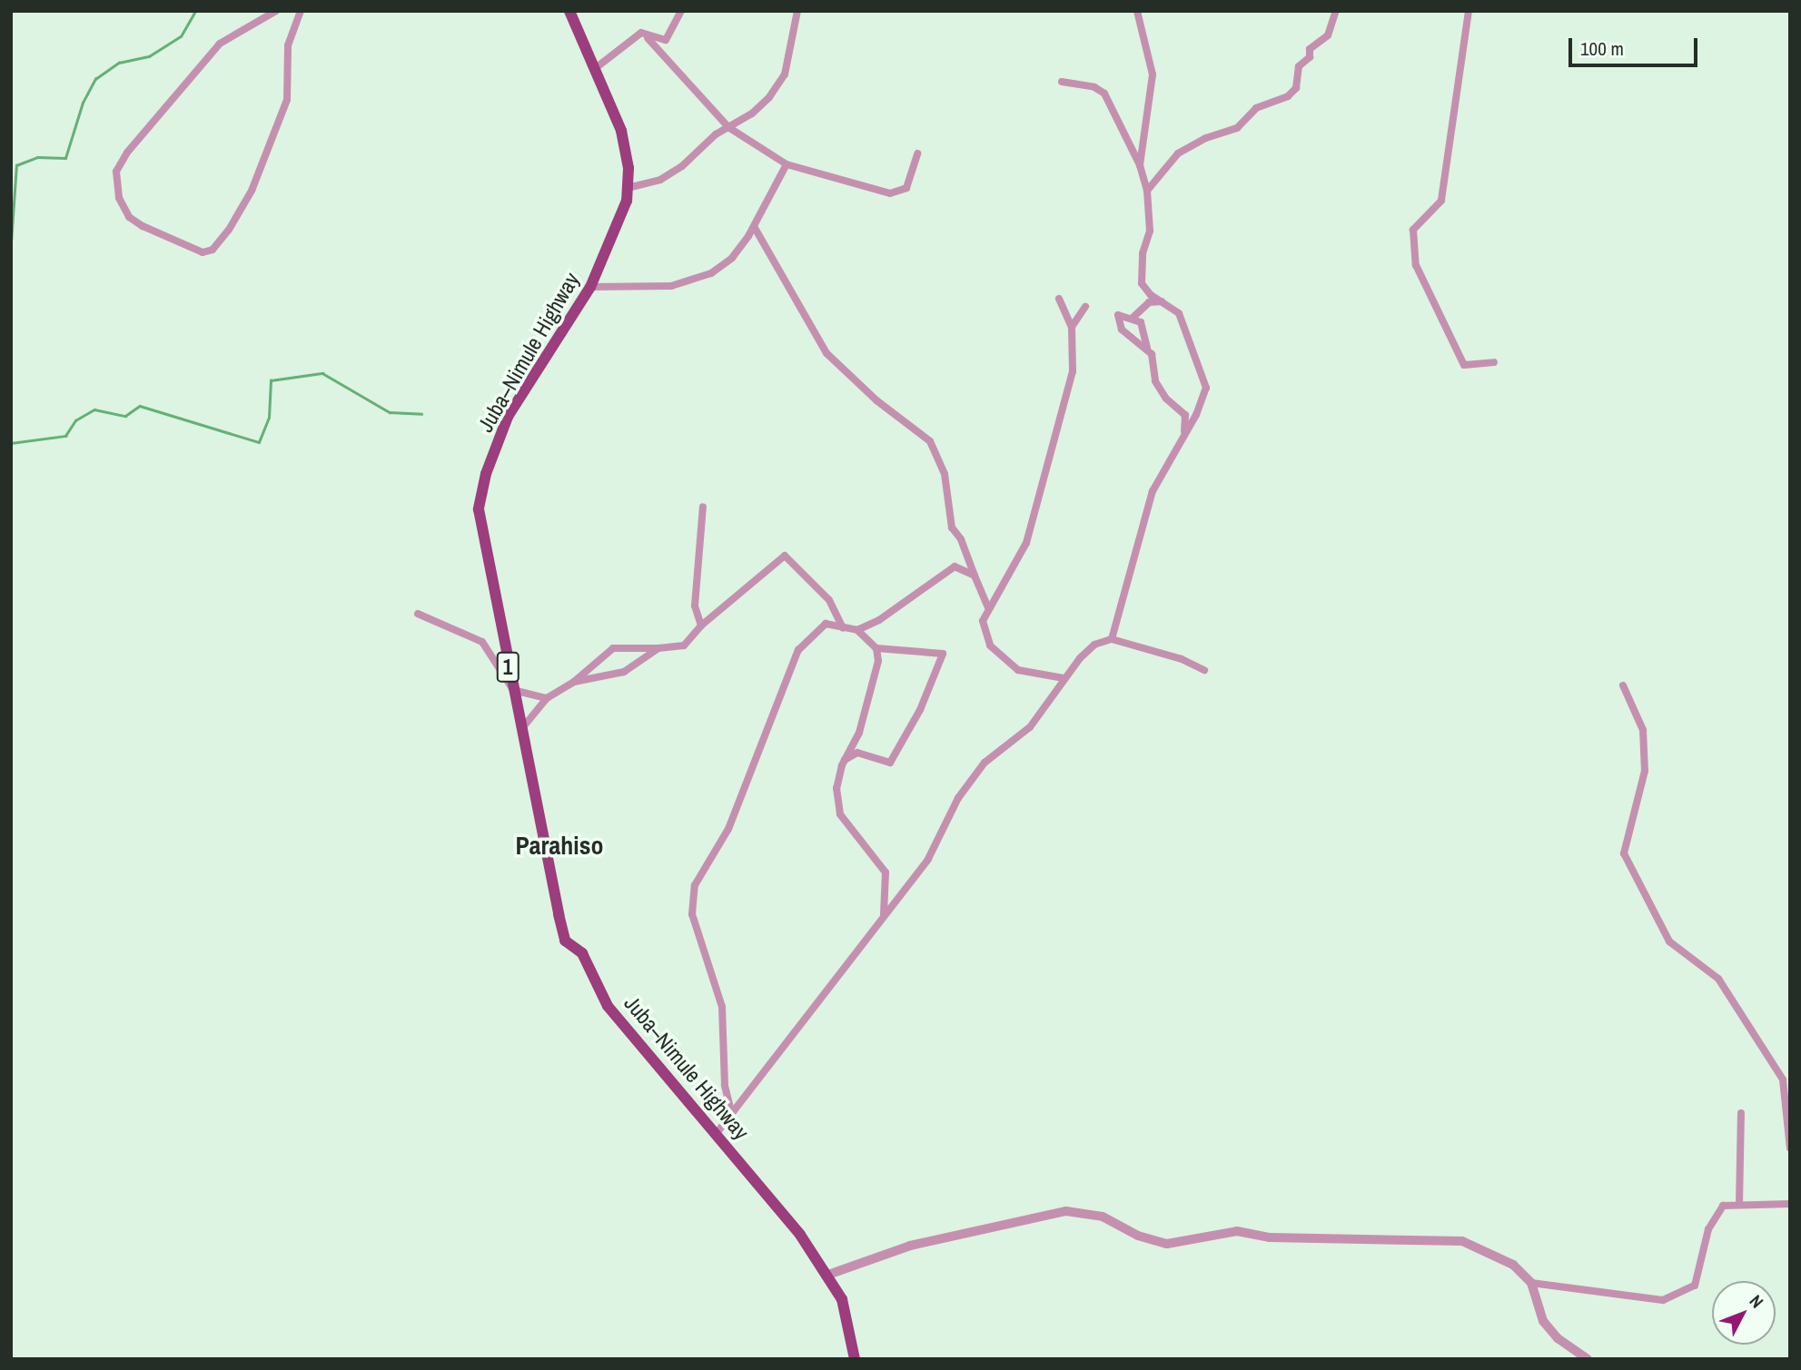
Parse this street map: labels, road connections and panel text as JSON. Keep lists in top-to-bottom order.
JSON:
{
  "streets": {
    "main road": ["Juba–Nimule Highway", "1"]
  },
  "crossings": [
    ["Juba–Nimule Highway", "1"]
  ],
  "districts": ["Parahiso"],
  "scale_bar": "100 m",
  "north": "top right"
}
